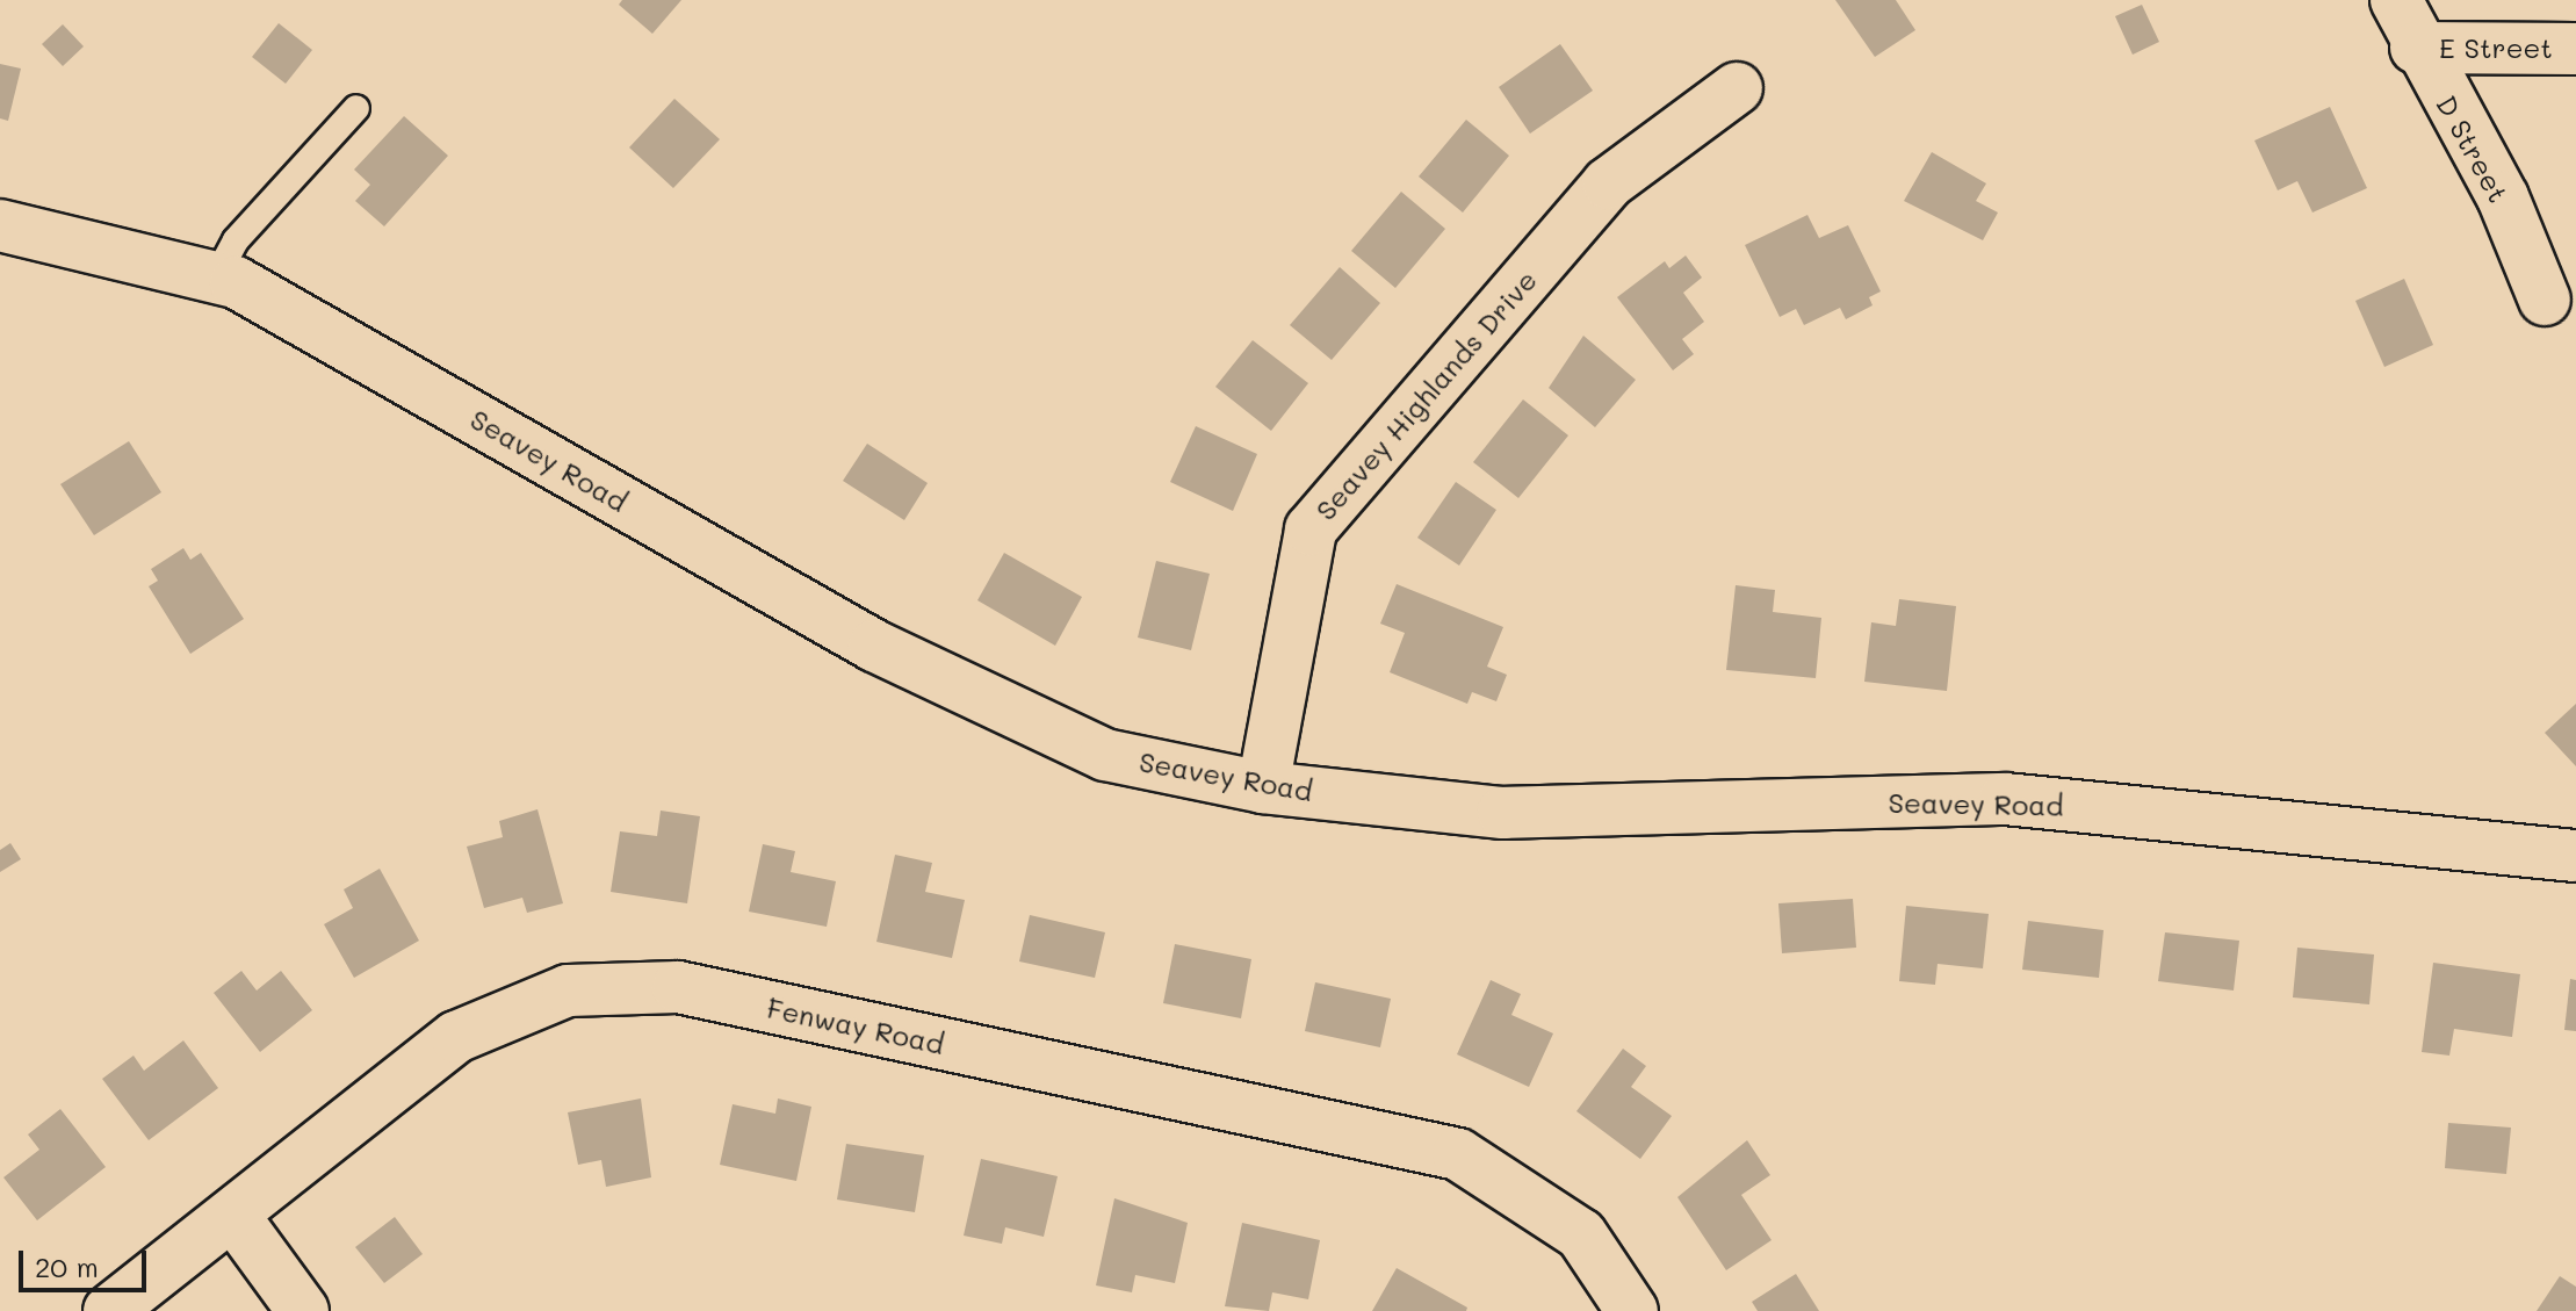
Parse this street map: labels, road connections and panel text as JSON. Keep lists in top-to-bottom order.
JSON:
{
  "streets": {
    "street": [
      "E Street",
      "D Street",
      "Seavey Highlands Drive",
      "Seavey Road",
      "Fenway Road"
    ]
  },
  "crossings": [
    ["E Street", "D Street"],
    ["Seavey Highlands Drive", "Seavey Road"]
  ],
  "scale_bar": "20 m"
}
